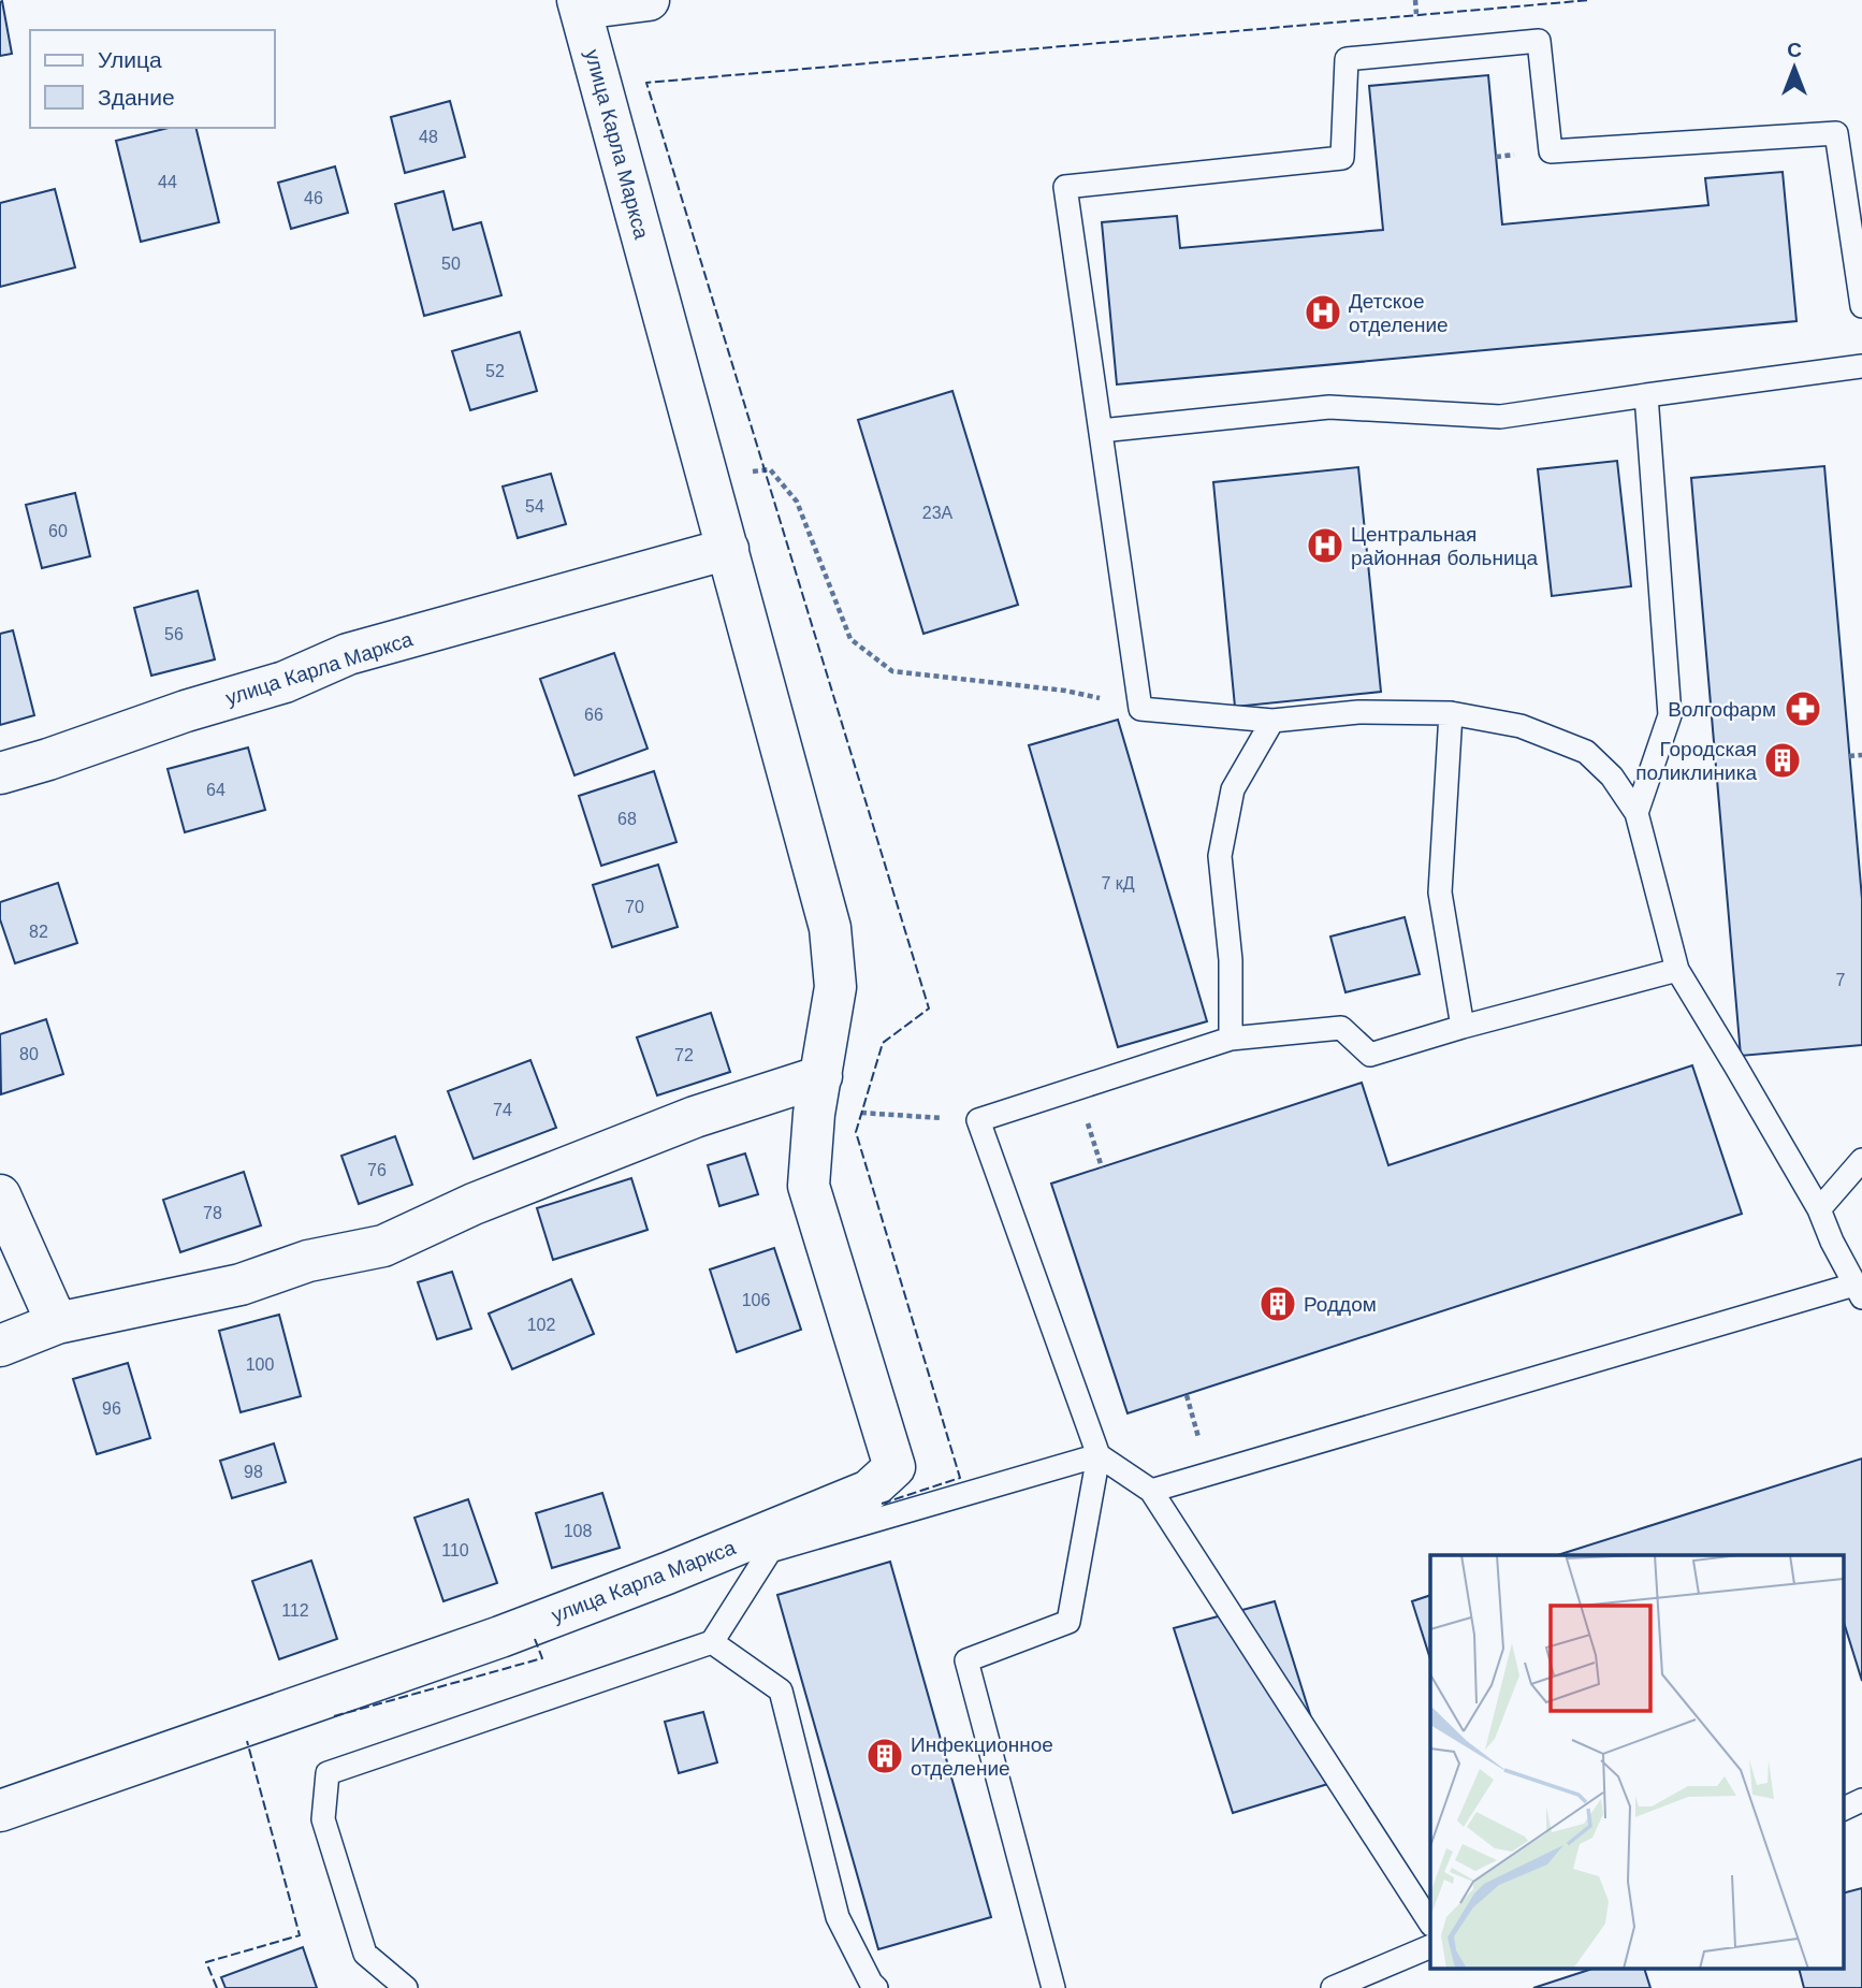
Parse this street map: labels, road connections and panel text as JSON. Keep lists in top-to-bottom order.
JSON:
{
  "streets": {
    "street": ["улица Карла Маркса"]
  },
  "places": {
    "hospital": ["Детское отделение", "Центральная районная больница"],
    "pharmacy": ["Волгофарм"],
    "building": ["Городская поликлиника", "Роддом", "Инфекционное отделение"]
  },
  "house_numbers": [
    "48",
    "44",
    "46",
    "50",
    "52",
    "54",
    "23А",
    "60",
    "56",
    "66",
    "64",
    "68",
    "7 кД",
    "70",
    "82",
    "7",
    "80",
    "72",
    "74",
    "76",
    "78",
    "106",
    "102",
    "100",
    "96",
    "98",
    "108",
    "110",
    "112"
  ],
  "legend": ["Улица", "Здание"],
  "north": "top"
}
